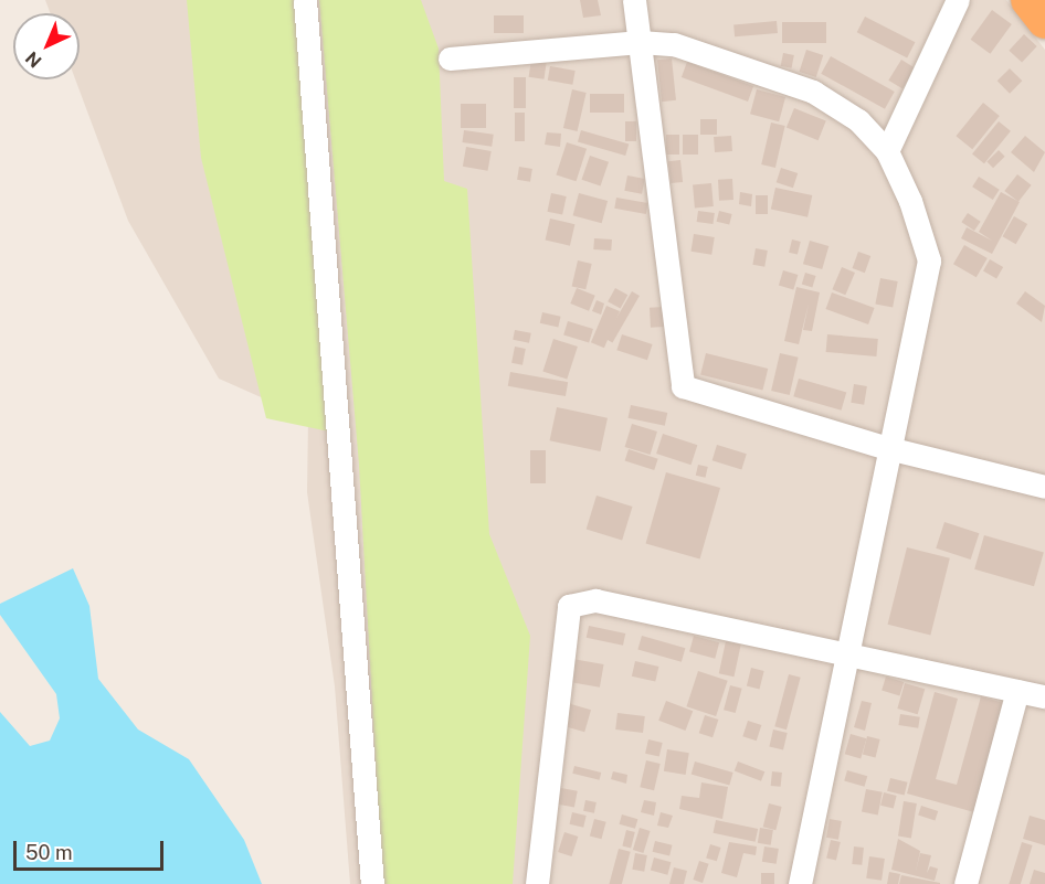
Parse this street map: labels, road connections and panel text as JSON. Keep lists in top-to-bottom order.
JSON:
{
  "scale_bar": "50 m",
  "north": "bottom left"
}
